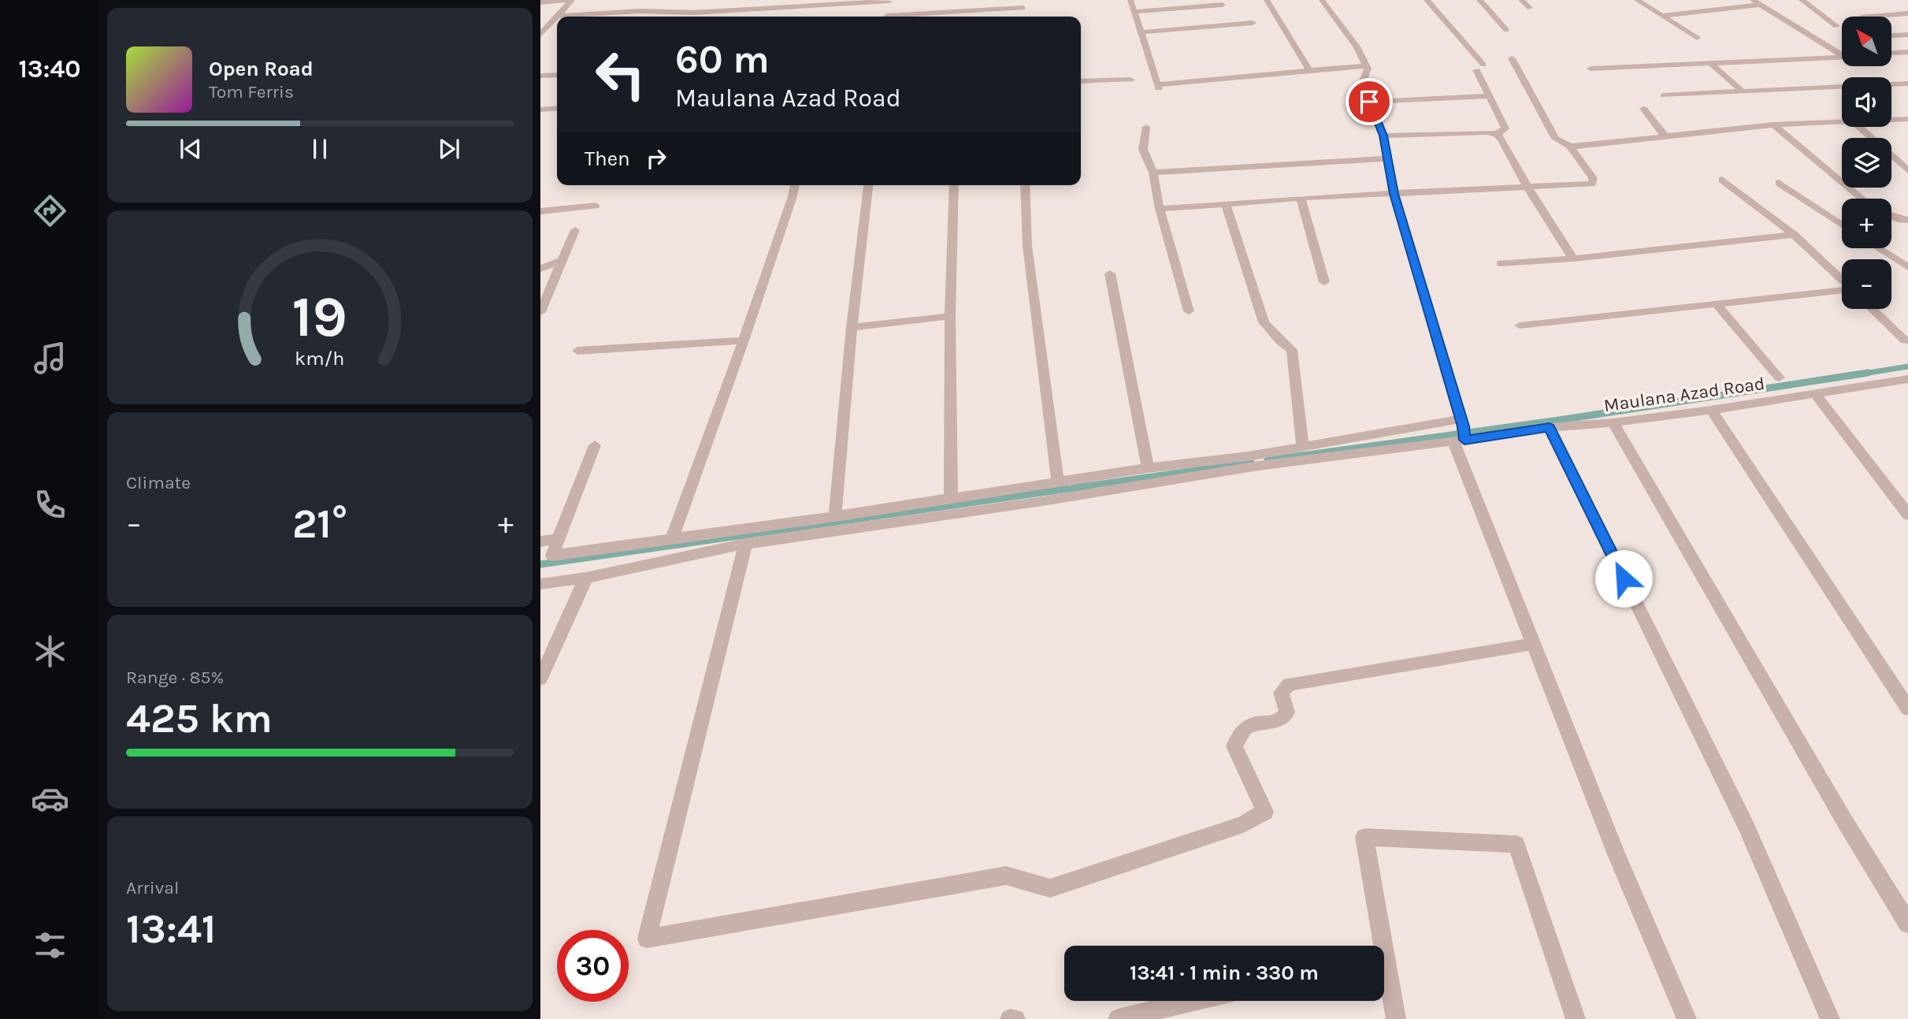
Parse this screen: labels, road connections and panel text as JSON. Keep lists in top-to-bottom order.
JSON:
{
  "streets": {
    "street": ["Maulana Azad Road"]
  },
  "north": "top left",
  "page": {
    "tabs": "13:40",
    "map_buttons": ["+", "−"],
    "turn": ["60 m", "Maulana Azad Road"],
    "song": ["Open Road", "Tom Ferris"],
    "then": "Then",
    "tile": [
      "Climate",
      ["Range · 85%", "425 km"],
      ["Arrival", "13:41"]
    ],
    "heat": ["−", "21°", "+"],
    "limit": "30",
    "trip": "13:41 · 1 min · 330 m",
    "gauge": ["19", "km/h"]
  }
}
